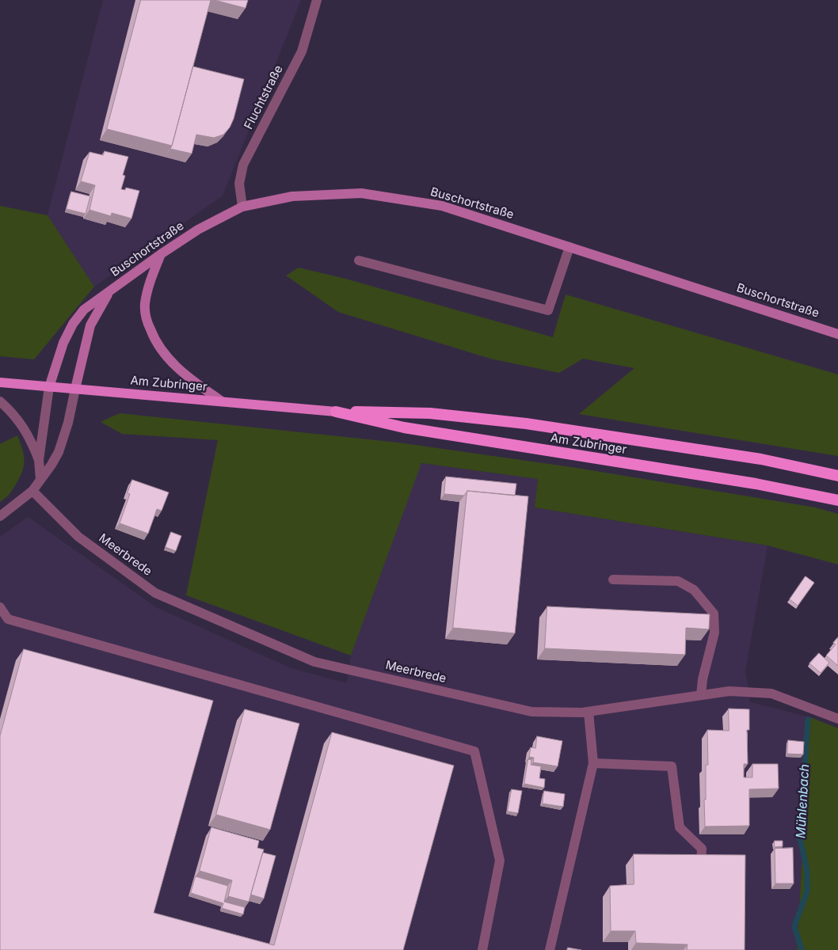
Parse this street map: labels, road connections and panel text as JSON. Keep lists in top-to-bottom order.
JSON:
{
  "streets": {
    "highway": ["Am Zubringer"],
    "main road": ["Buschortstraße"],
    "street": ["Fluchtstraße", "Meerbrede"]
  },
  "crossings": [
    ["Fluchtstraße", "Buschortstraße"],
    ["Buschortstraße", "Am Zubringer"]
  ],
  "water": ["Mühlenbach"]
}
